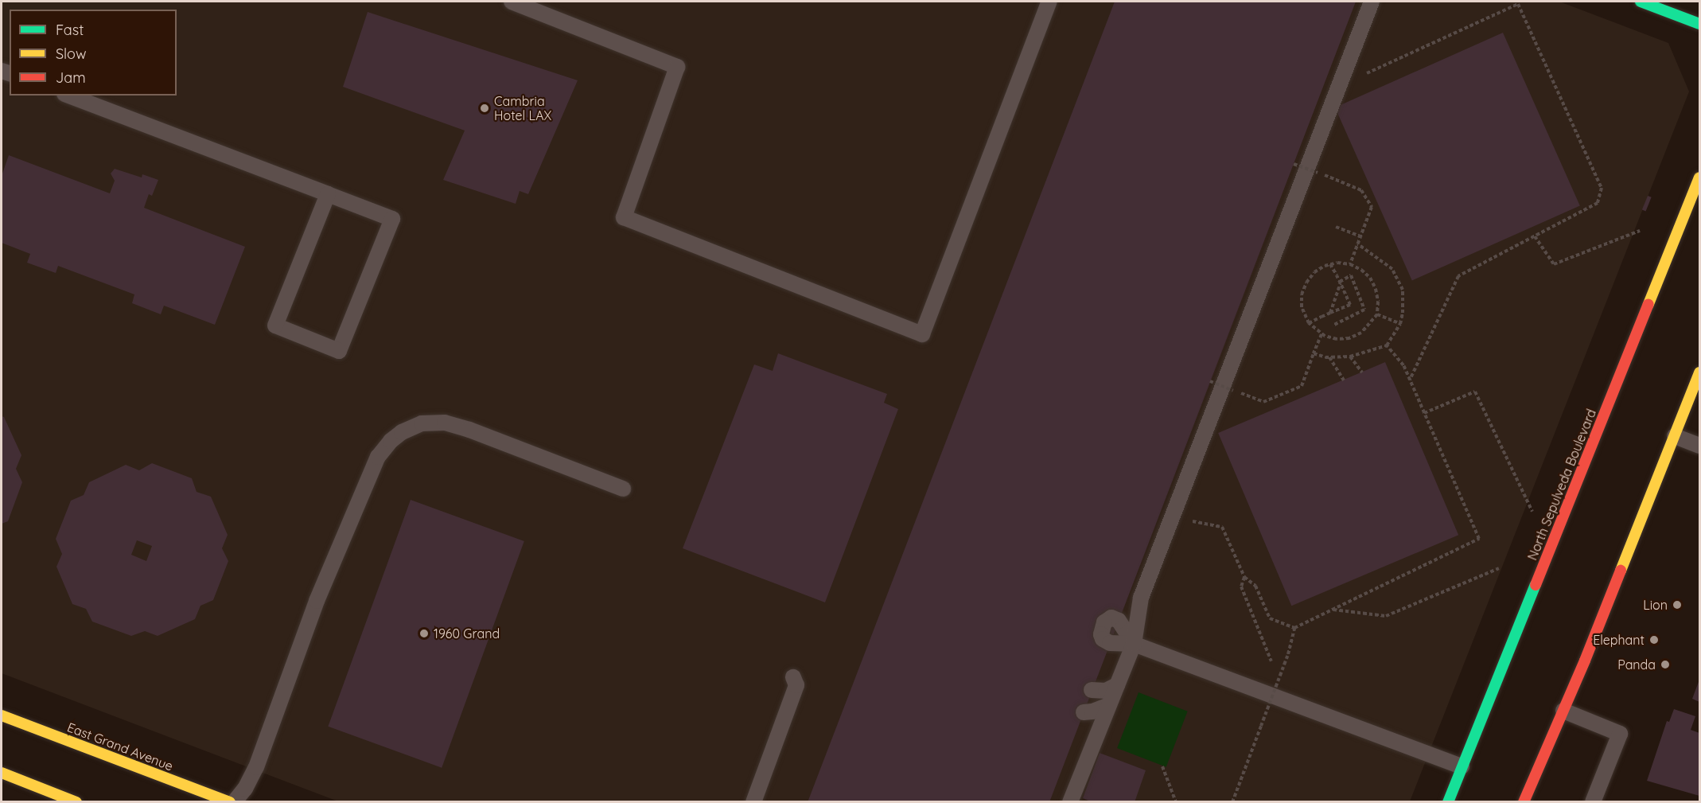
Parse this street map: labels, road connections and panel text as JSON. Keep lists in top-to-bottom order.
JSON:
{
  "streets": {
    "main road": ["North Sepulveda Boulevard", "East Grand Avenue"]
  },
  "places": [
    "Cambria Hotel LAX",
    "Lion",
    "1960 Grand",
    "Elephant",
    "Panda"
  ],
  "legend": ["Fast", "Slow", "Jam"]
}
